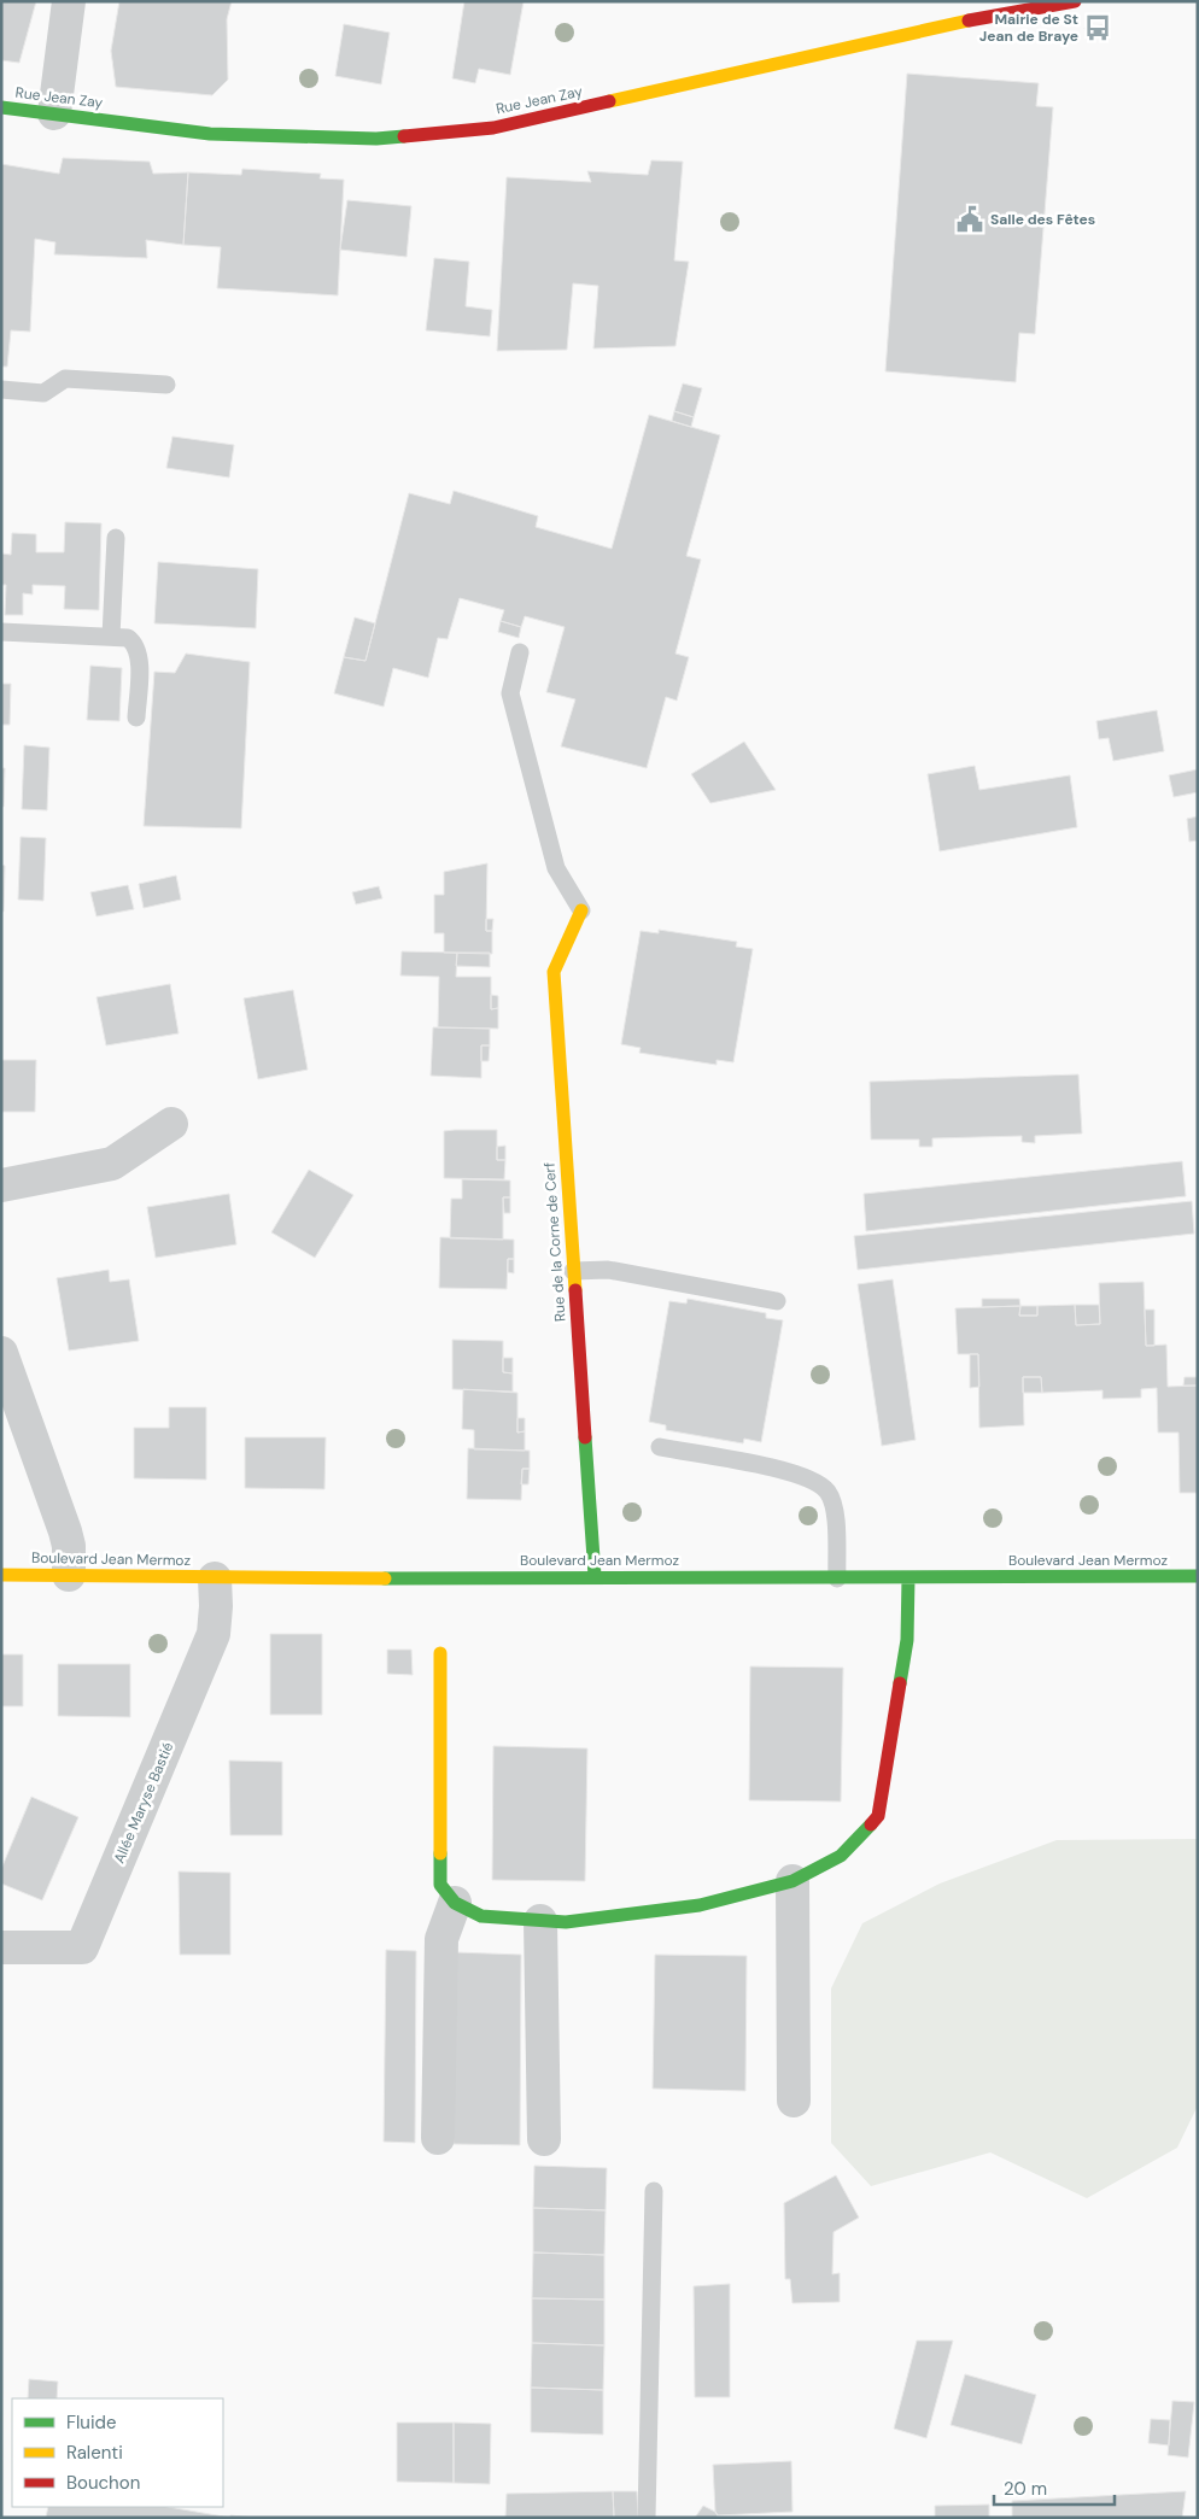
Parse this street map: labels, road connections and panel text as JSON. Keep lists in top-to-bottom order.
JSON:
{
  "streets": {
    "street": [
      "Rue Jean Zay",
      "Rue de la Corne de Cerf",
      "Boulevard Jean Mermoz",
      "Allée Maryse Bastié"
    ]
  },
  "crossings": [
    ["Rue de la Corne de Cerf", "Boulevard Jean Mermoz"],
    ["Boulevard Jean Mermoz", "Allée Maryse Bastié"]
  ],
  "places": {
    "bus stop": ["Mairie de St Jean de Braye"],
    "public building": ["Salle des Fêtes"]
  },
  "legend": ["Fluide", "Ralenti", "Bouchon"],
  "scale_bar": "20 m"
}
